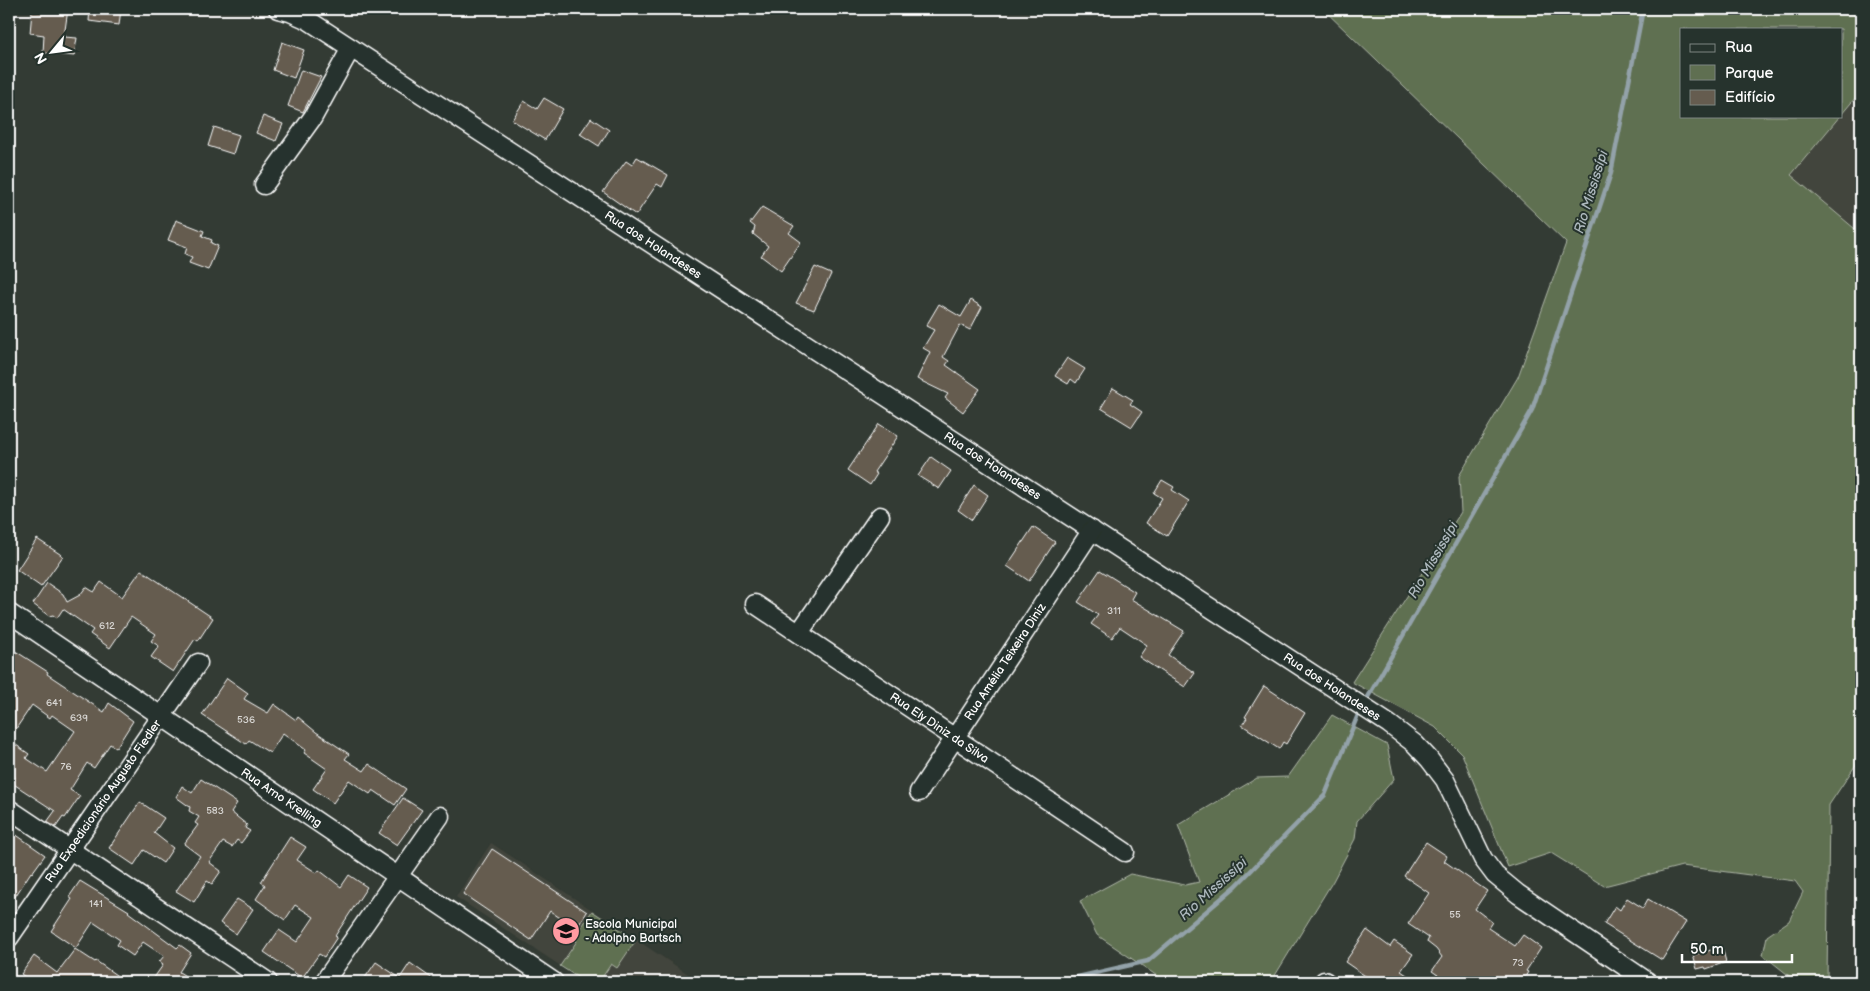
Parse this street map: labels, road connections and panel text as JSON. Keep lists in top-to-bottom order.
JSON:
{
  "streets": {
    "street": [
      "Rua dos Holandeses",
      "Rua Amélia Teixeira Diniz",
      "Rua Ely Diniz da Silva",
      "Rua Arno Krelling",
      "Rua Expedicionário Augusto Fiedler"
    ]
  },
  "crossings": [
    ["Rua dos Holandeses", "Rua Amélia Teixeira Diniz"],
    ["Rua Amélia Teixeira Diniz", "Rua Ely Diniz da Silva"],
    ["Rua Arno Krelling", "Rua Expedicionário Augusto Fiedler"]
  ],
  "water": ["Rio Mississípi"],
  "places": {
    "school or university": ["Escola Municipal - Adolpho Bartsch"]
  },
  "house_numbers": [
    "311",
    "612",
    "641",
    "639",
    "536",
    "76",
    "583",
    "141",
    "55",
    "73"
  ],
  "legend": ["Rua", "Parque", "Edifício"],
  "scale_bar": "50 m",
  "north": "bottom left"
}
